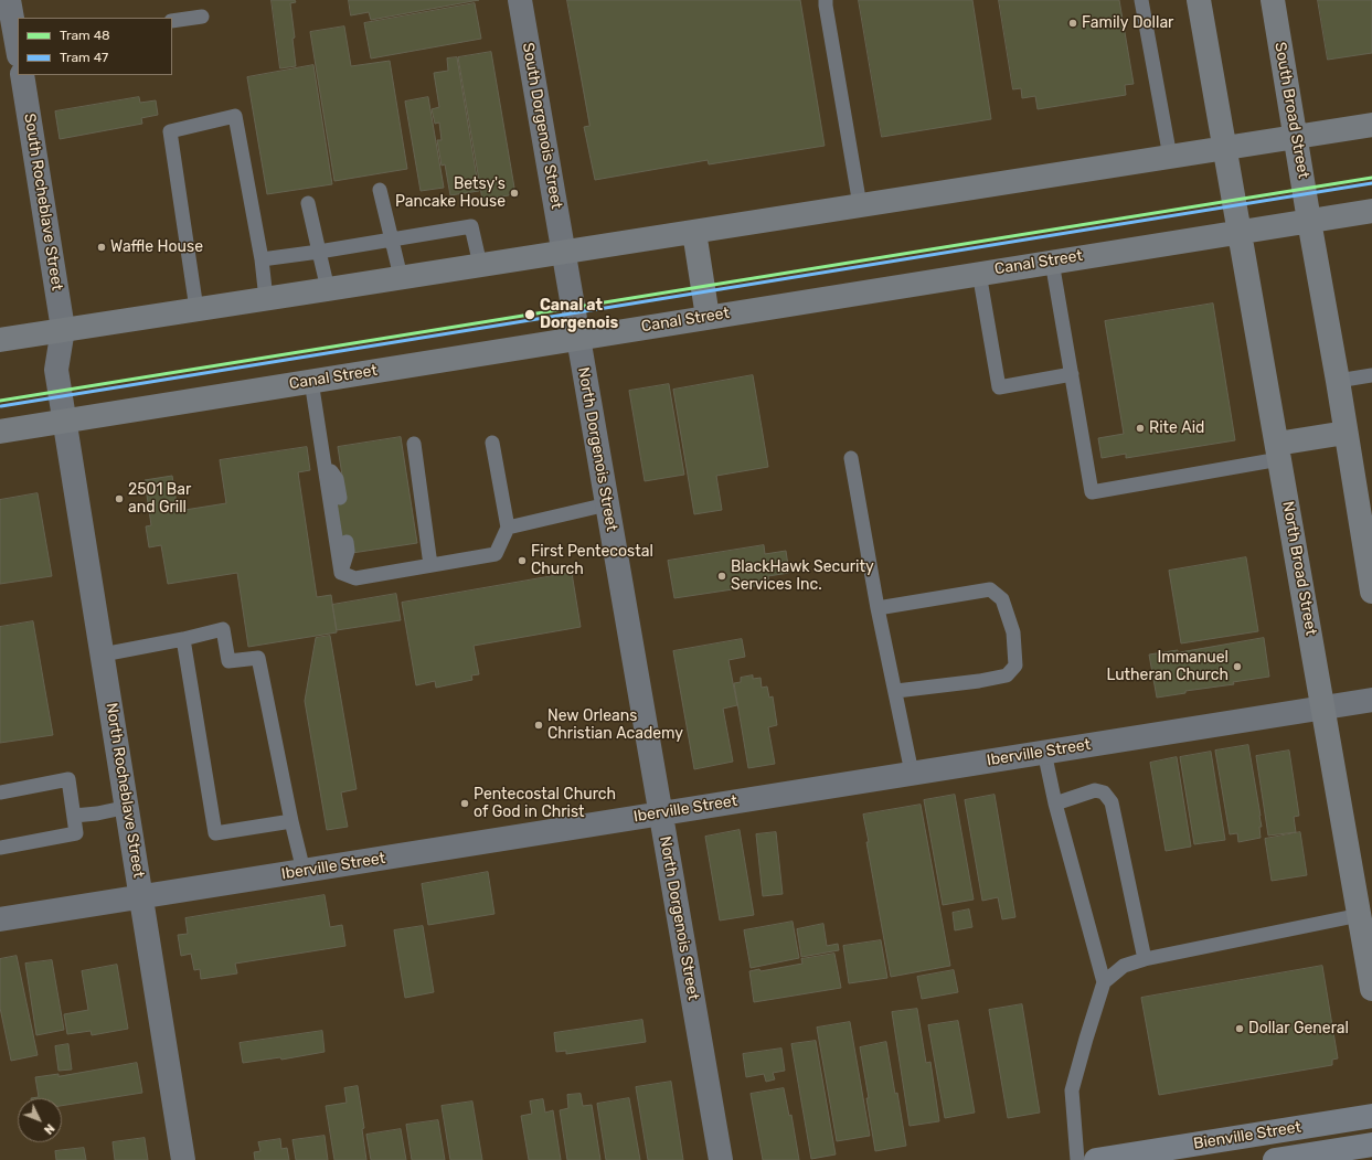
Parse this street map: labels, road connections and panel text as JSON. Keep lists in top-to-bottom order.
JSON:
{
  "streets": {
    "main road": ["South Broad Street", "Canal Street", "North Broad Street"],
    "street": [
      "South Dorgenois Street",
      "South Rocheblave Street",
      "North Dorgenois Street",
      "Iberville Street",
      "North Rocheblave Street",
      "Bienville Street"
    ]
  },
  "crossings": [
    ["South Broad Street", "Canal Street"],
    ["South Dorgenois Street", "Canal Street"],
    ["South Dorgenois Street", "North Dorgenois Street"],
    ["South Rocheblave Street", "Canal Street"],
    ["South Rocheblave Street", "North Rocheblave Street"],
    ["Canal Street", "North Dorgenois Street"],
    ["Canal Street", "North Broad Street"],
    ["Canal Street", "North Rocheblave Street"],
    ["North Dorgenois Street", "Iberville Street"],
    ["North Broad Street", "Iberville Street"],
    ["Iberville Street", "North Rocheblave Street"]
  ],
  "places": [
    "Family Dollar",
    "Betsy's Pancake House",
    "Waffle House",
    "Canal at Dorgenois",
    "Rite Aid",
    "2501 Bar and Grill",
    "First Pentecostal Church",
    "BlackHawk Security Services Inc.",
    "Immanuel Lutheran Church",
    "New Orleans Christian Academy",
    "Pentecostal Church of God in Christ",
    "Dollar General"
  ],
  "lines": ["tram line 48", "tram line 47"],
  "legend": ["Tram 48", "Tram 47"],
  "north": "bottom right"
}
